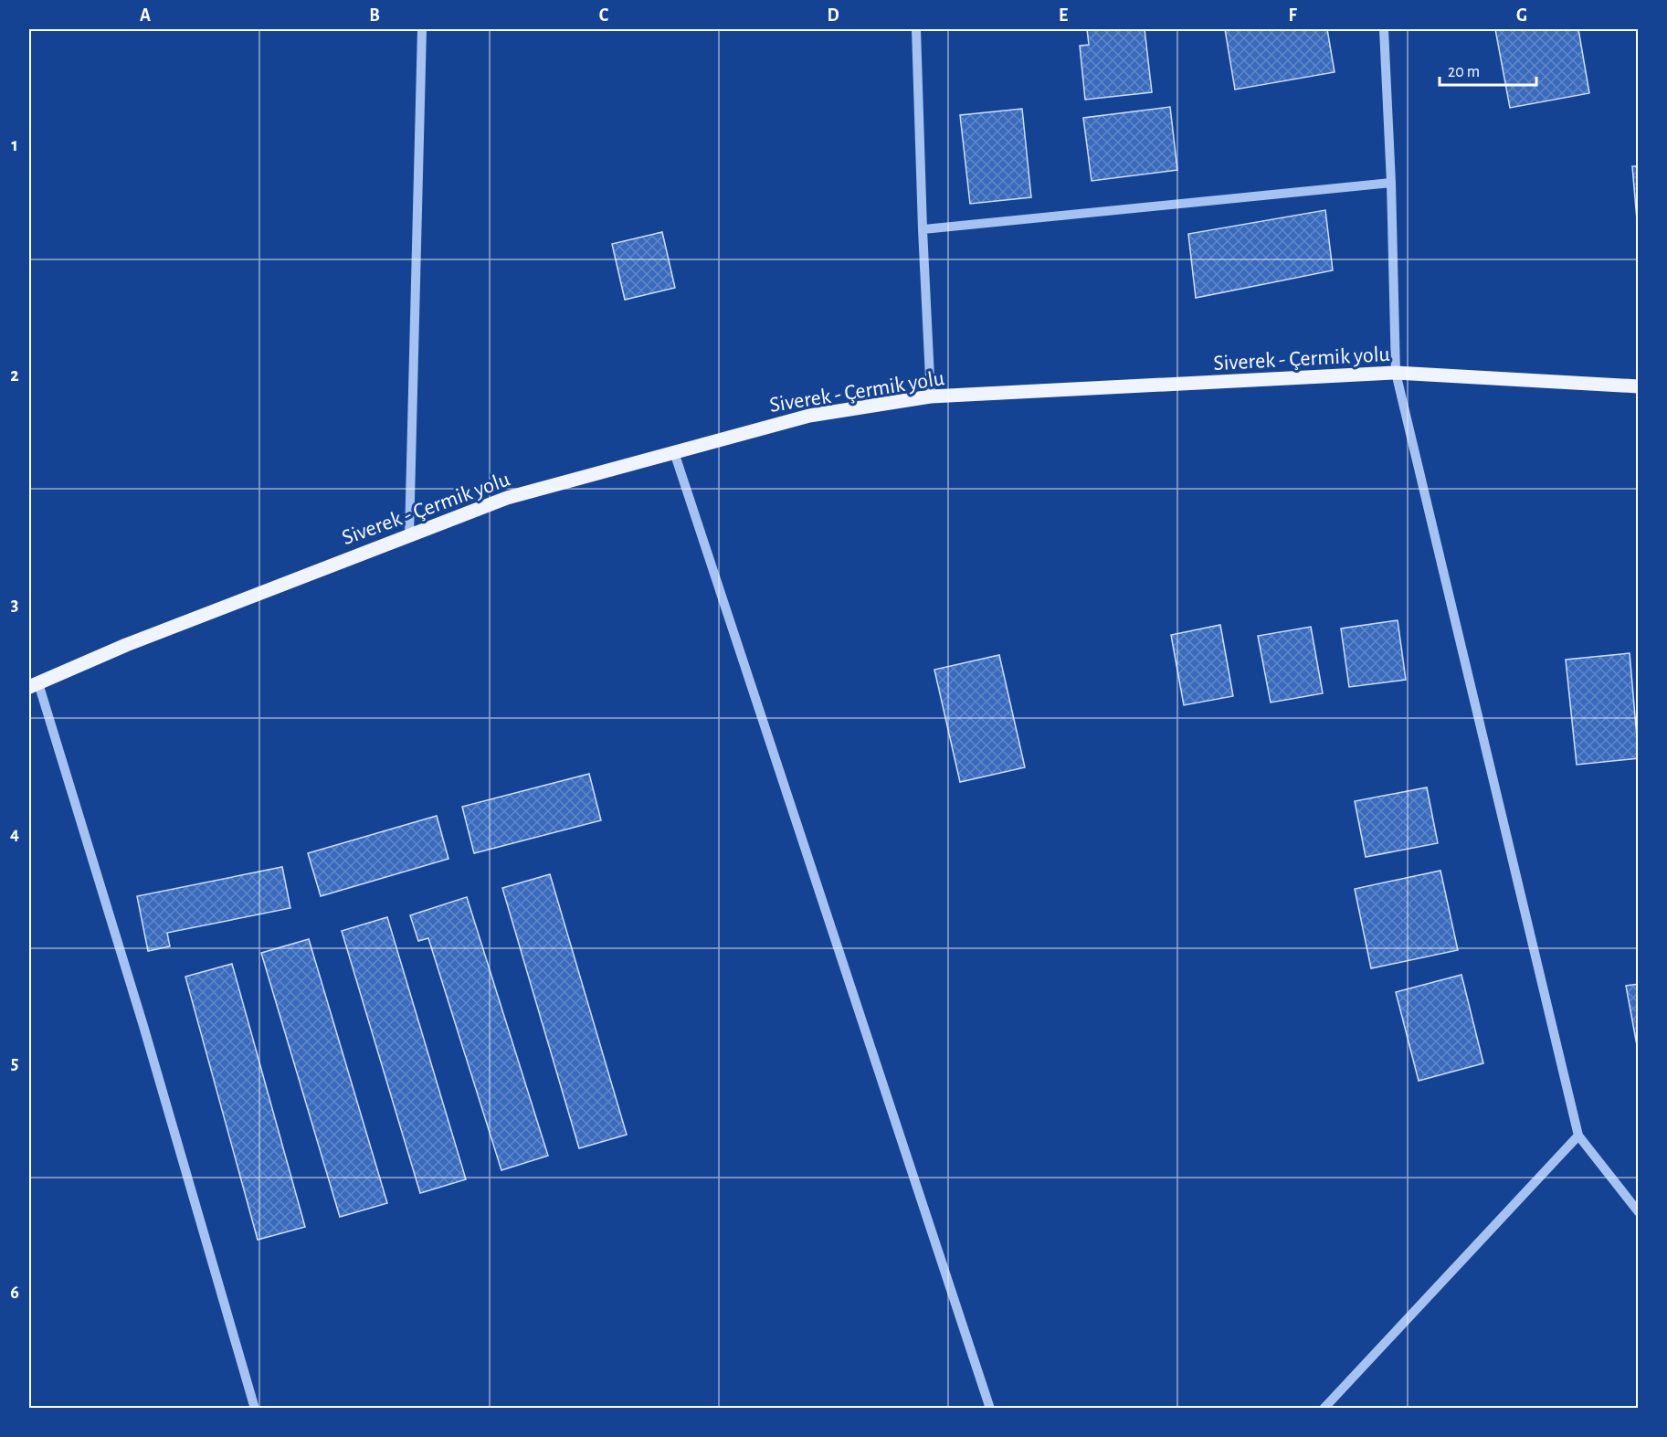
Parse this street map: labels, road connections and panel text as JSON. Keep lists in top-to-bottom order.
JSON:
{
  "streets": {
    "main road": ["Siverek - Çermik yolu"]
  },
  "scale_bar": "20 m",
  "grid": {
    "columns": [
      "A",
      "B",
      "C",
      "D",
      "E",
      "F",
      "G"
    ],
    "rows": [
      "1",
      "2",
      "3",
      "4",
      "5",
      "6"
    ]
  }
}
